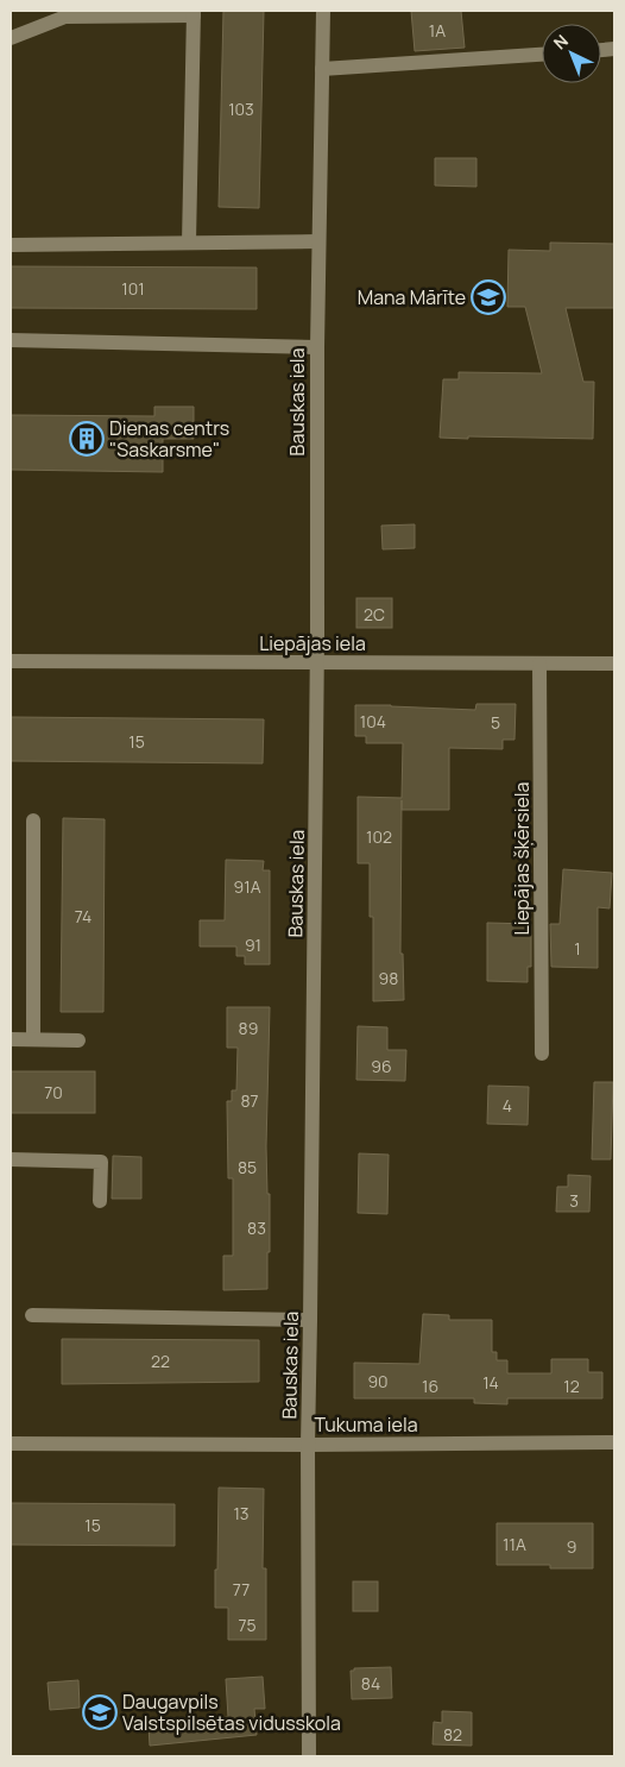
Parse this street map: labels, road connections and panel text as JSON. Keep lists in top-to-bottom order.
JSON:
{
  "streets": {
    "street": [
      "Bauskas iela",
      "Liepājas iela",
      "Liepājas šķērsiela",
      "Tukuma iela"
    ]
  },
  "crossings": [
    ["Bauskas iela", "Liepājas iela"],
    ["Bauskas iela", "Tukuma iela"],
    ["Liepājas iela", "Liepājas šķērsiela"]
  ],
  "places": {
    "school or university": ["Mana Mārīte", "Daugavpils Valstspilsētas vidusskola"],
    "building": ["Dienas centrs \"Saskarsme\""]
  },
  "house_numbers": [
    "1A",
    "103",
    "101",
    "2C",
    "104",
    "5",
    "15",
    "102",
    "91A",
    "74",
    "91",
    "1",
    "98",
    "89",
    "96",
    "70",
    "87",
    "4",
    "85",
    "3",
    "83",
    "22",
    "90",
    "14",
    "16",
    "12",
    "13",
    "15",
    "11A",
    "9",
    "77",
    "75",
    "84",
    "82"
  ],
  "north": "top left"
}
